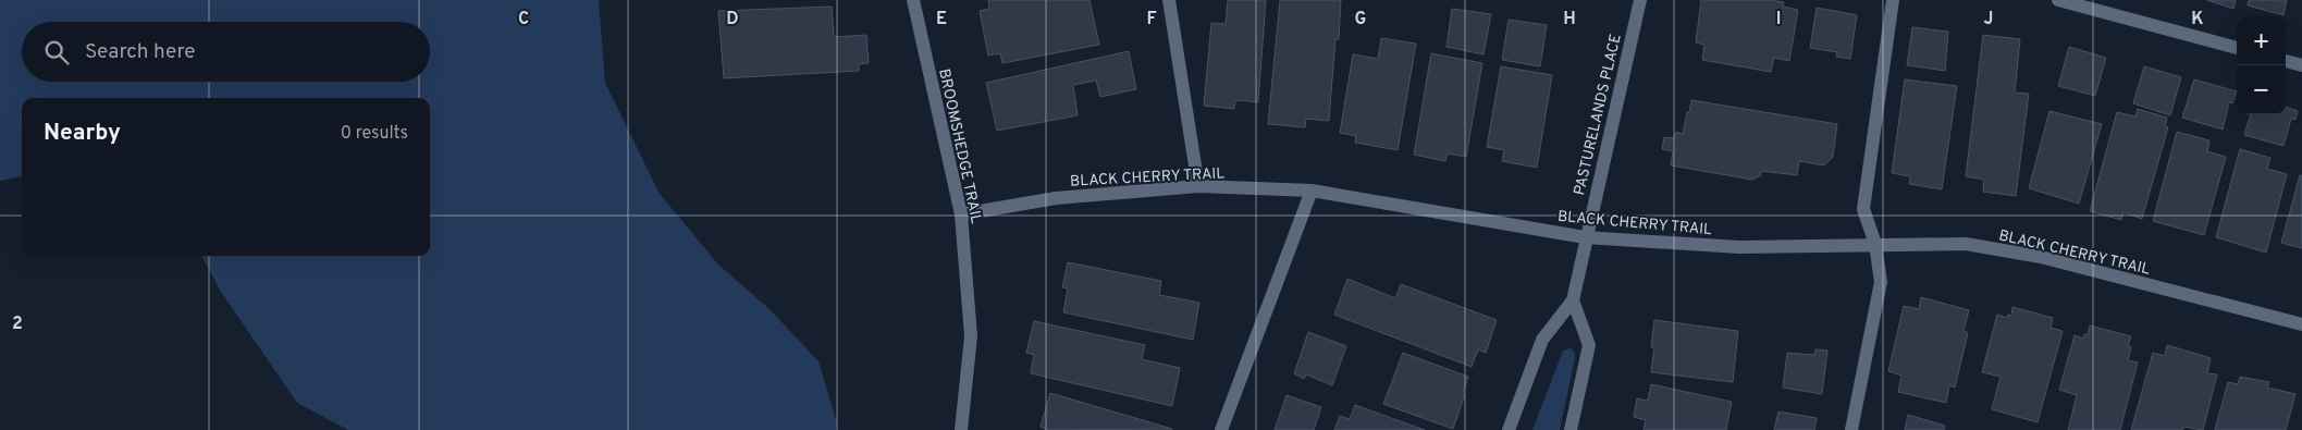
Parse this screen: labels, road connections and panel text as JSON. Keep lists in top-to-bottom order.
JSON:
{
  "streets": {
    "street": ["PASTURELANDS PLACE", "BROOMSHEDGE TRAIL", "BLACK CHERRY TRAIL"]
  },
  "crossings": [
    ["PASTURELANDS PLACE", "BLACK CHERRY TRAIL"],
    ["BROOMSHEDGE TRAIL", "BLACK CHERRY TRAIL"]
  ],
  "page": {
    "map_buttons": ["+", "−"],
    "search": "Search here",
    "heading": ["Nearby", "0 results"]
  },
  "grid": {
    "columns": [
      "C",
      "D",
      "E",
      "F",
      "G",
      "H",
      "I",
      "J",
      "K"
    ],
    "rows": ["2"]
  }
}
